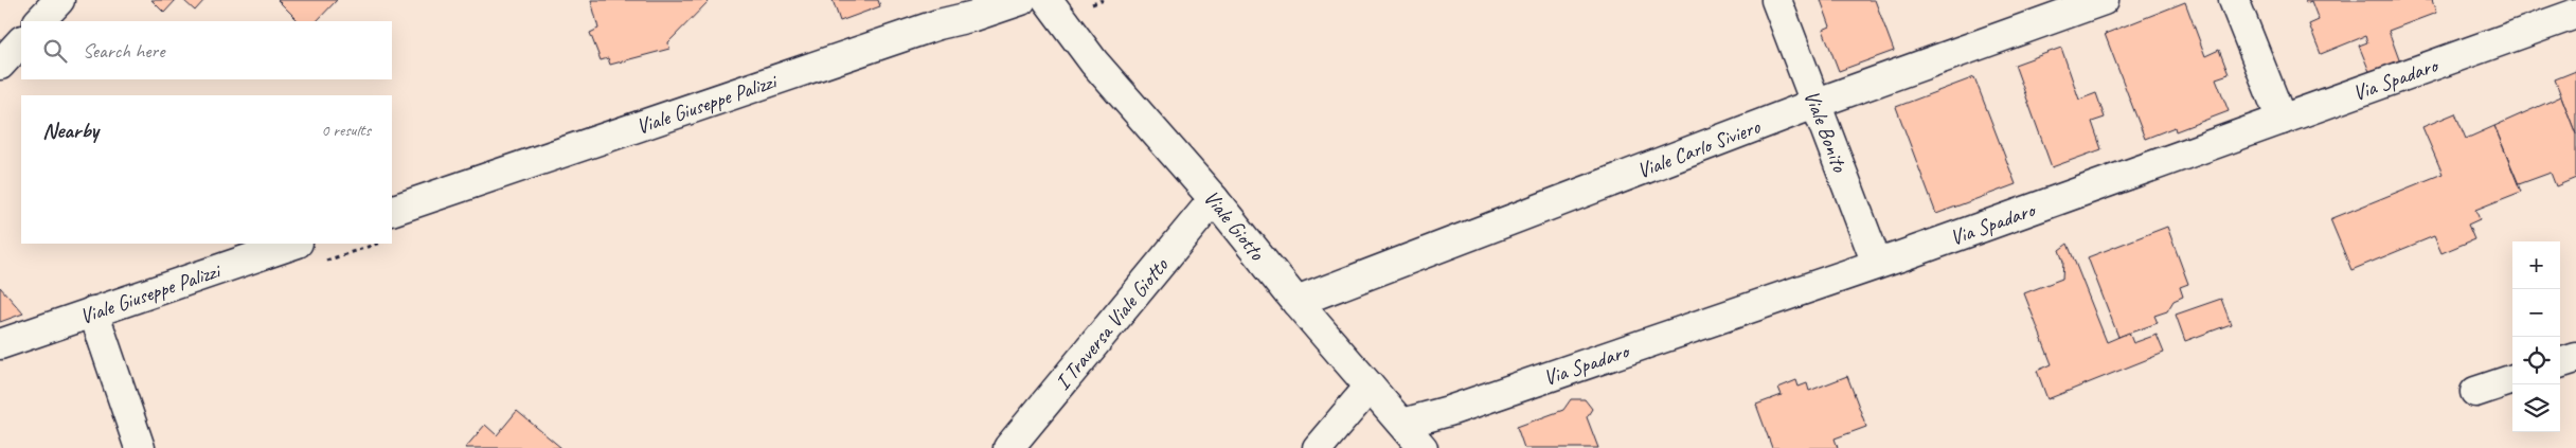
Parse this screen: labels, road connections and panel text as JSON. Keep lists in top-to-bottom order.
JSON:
{
  "streets": {
    "street": [
      "Via Spadaro",
      "Viale Giuseppe Palizzi",
      "Viale Bonito",
      "Viale Carlo Siviero",
      "Viale Giotto",
      "I Traversa Viale Giotto"
    ]
  },
  "crossings": [
    ["Via Spadaro", "Viale Bonito"],
    ["Via Spadaro", "Viale Giotto"],
    ["Viale Bonito", "Viale Carlo Siviero"],
    ["Viale Carlo Siviero", "Viale Giotto"],
    ["Viale Giotto", "I Traversa Viale Giotto"]
  ],
  "page": {
    "search": "Search here",
    "heading": ["Nearby", "0 results"],
    "map_buttons": ["+", "−"]
  }
}
